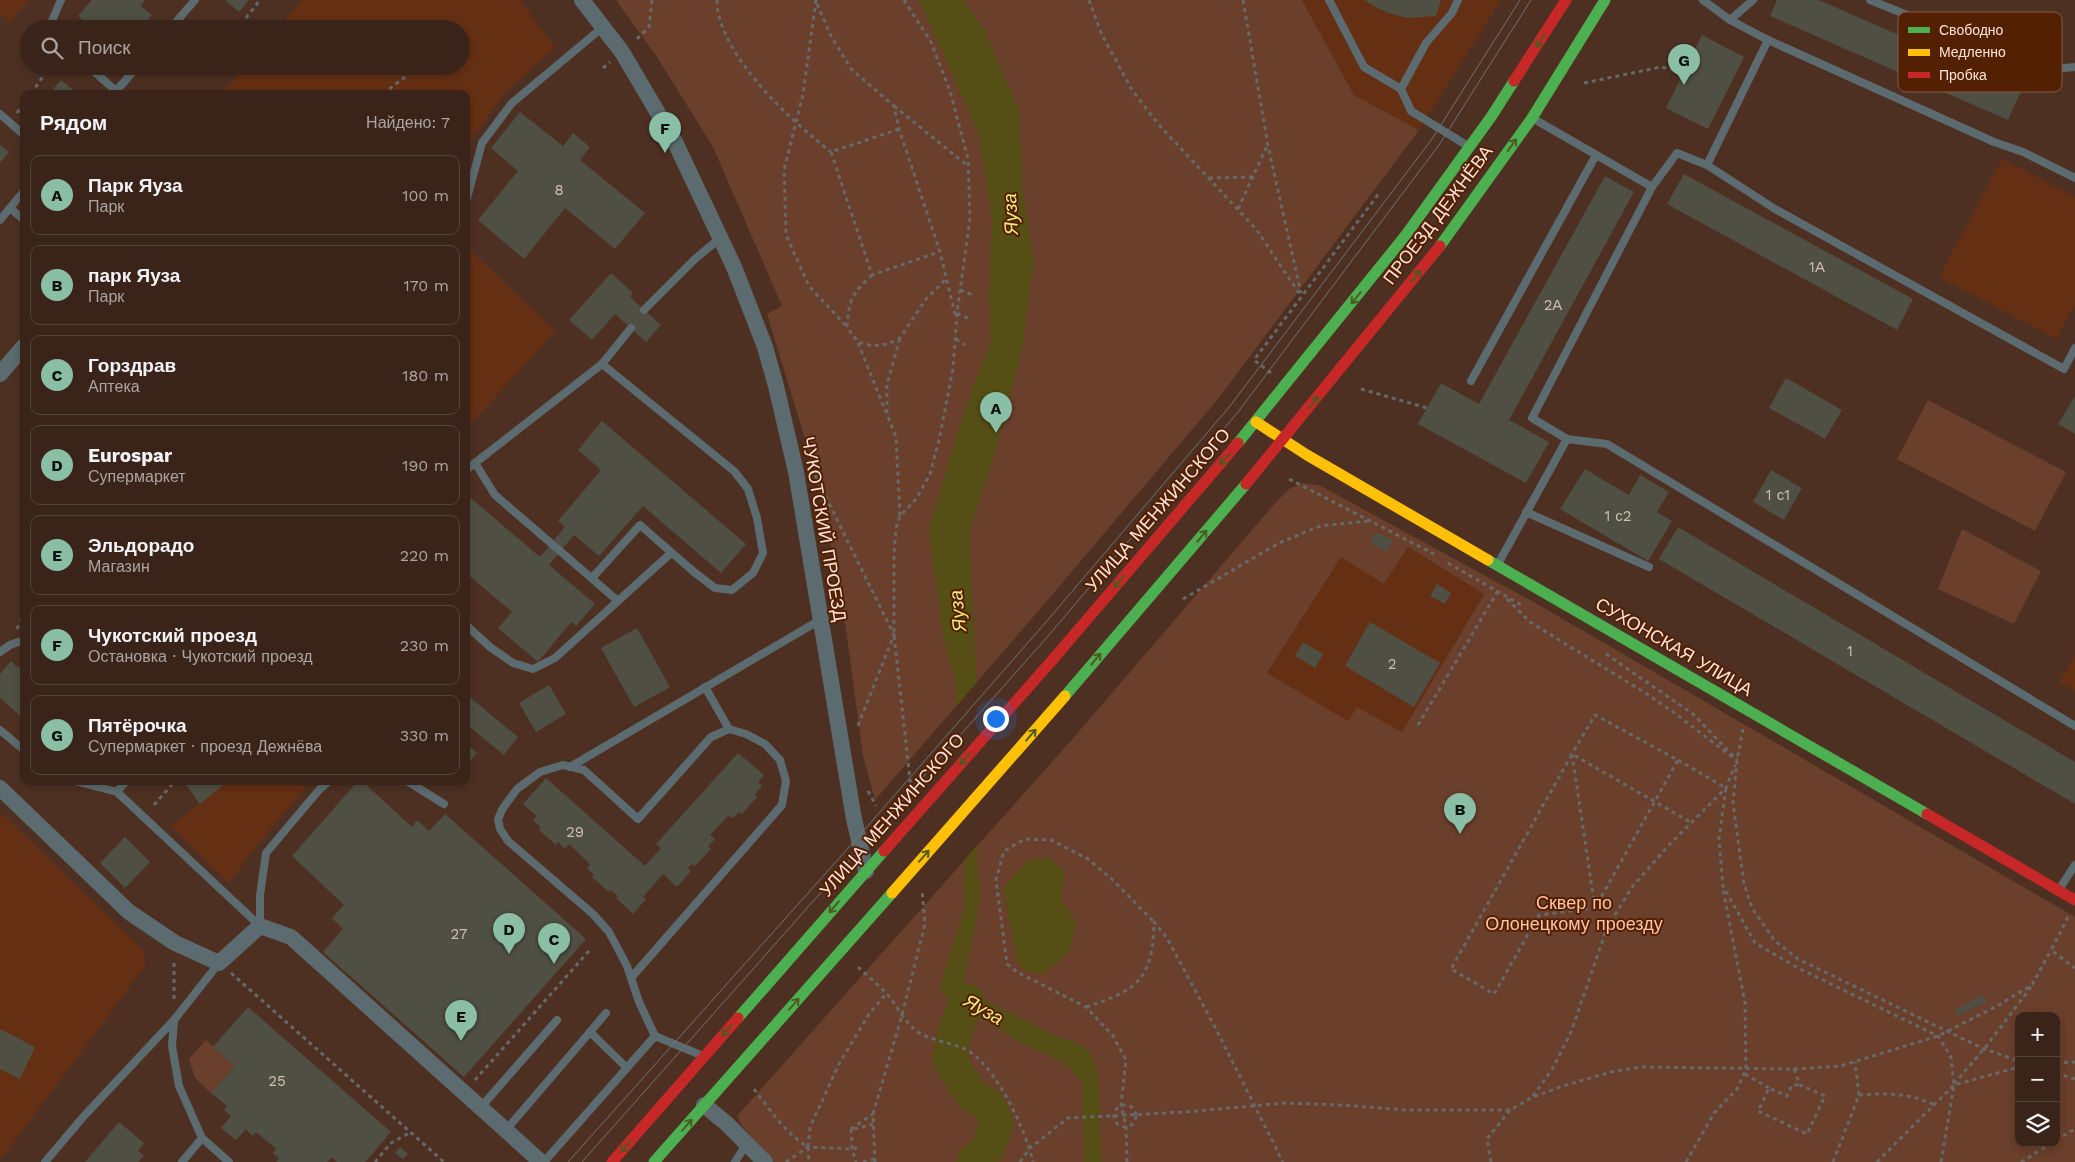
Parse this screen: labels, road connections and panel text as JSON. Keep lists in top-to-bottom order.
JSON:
{
  "streets": {
    "main road": ["ПРОЕЗД ДЕЖНЁВА", "УЛИЦА МЕНЖИНСКОГО", "СУХОНСКАЯ УЛИЦА"],
    "street": ["ЧУКОТСКИЙ ПРОЕЗД"]
  },
  "crossings": [
    ["ПРОЕЗД ДЕЖНЁВА", "УЛИЦА МЕНЖИНСКОГО"],
    ["ПРОЕЗД ДЕЖНЁВА", "СУХОНСКАЯ УЛИЦА"],
    ["УЛИЦА МЕНЖИНСКОГО", "ЧУКОТСКИЙ ПРОЕЗД"],
    ["УЛИЦА МЕНЖИНСКОГО", "СУХОНСКАЯ УЛИЦА"]
  ],
  "water": ["Яуза"],
  "parks": ["Сквер по Олонецкому проезду"],
  "house_numbers": [
    "8",
    "1А",
    "2А",
    "1 с1",
    "1 с2",
    "1",
    "2",
    "29",
    "27",
    "25"
  ],
  "legend": ["Свободно", "Медленно", "Пробка"],
  "page": {
    "search": "Поиск",
    "pins": [
      "G",
      "F",
      "A",
      "B",
      "D",
      "C",
      "E"
    ],
    "heading": ["Рядом", "Найдено: 7"],
    "list": [
      {
        "mark": "A",
        "name": "Парк Яуза",
        "note": "Парк",
        "value": "100 m"
      },
      {
        "mark": "B",
        "name": "парк Яуза",
        "note": "Парк",
        "value": "170 m"
      },
      {
        "mark": "C",
        "name": "Горздрав",
        "note": "Аптека",
        "value": "180 m"
      },
      {
        "mark": "D",
        "name": "Eurospar",
        "note": "Супермаркет",
        "value": "190 m"
      },
      {
        "mark": "E",
        "name": "Эльдорадо",
        "note": "Магазин",
        "value": "220 m"
      },
      {
        "mark": "F",
        "name": "Чукотский проезд",
        "note": "Остановка · Чукотский проезд",
        "value": "230 m"
      },
      {
        "mark": "G",
        "name": "Пятёрочка",
        "note": "Супермаркет · проезд Дежнёва",
        "value": "330 m"
      }
    ],
    "map_buttons": ["+", "−"]
  }
}
